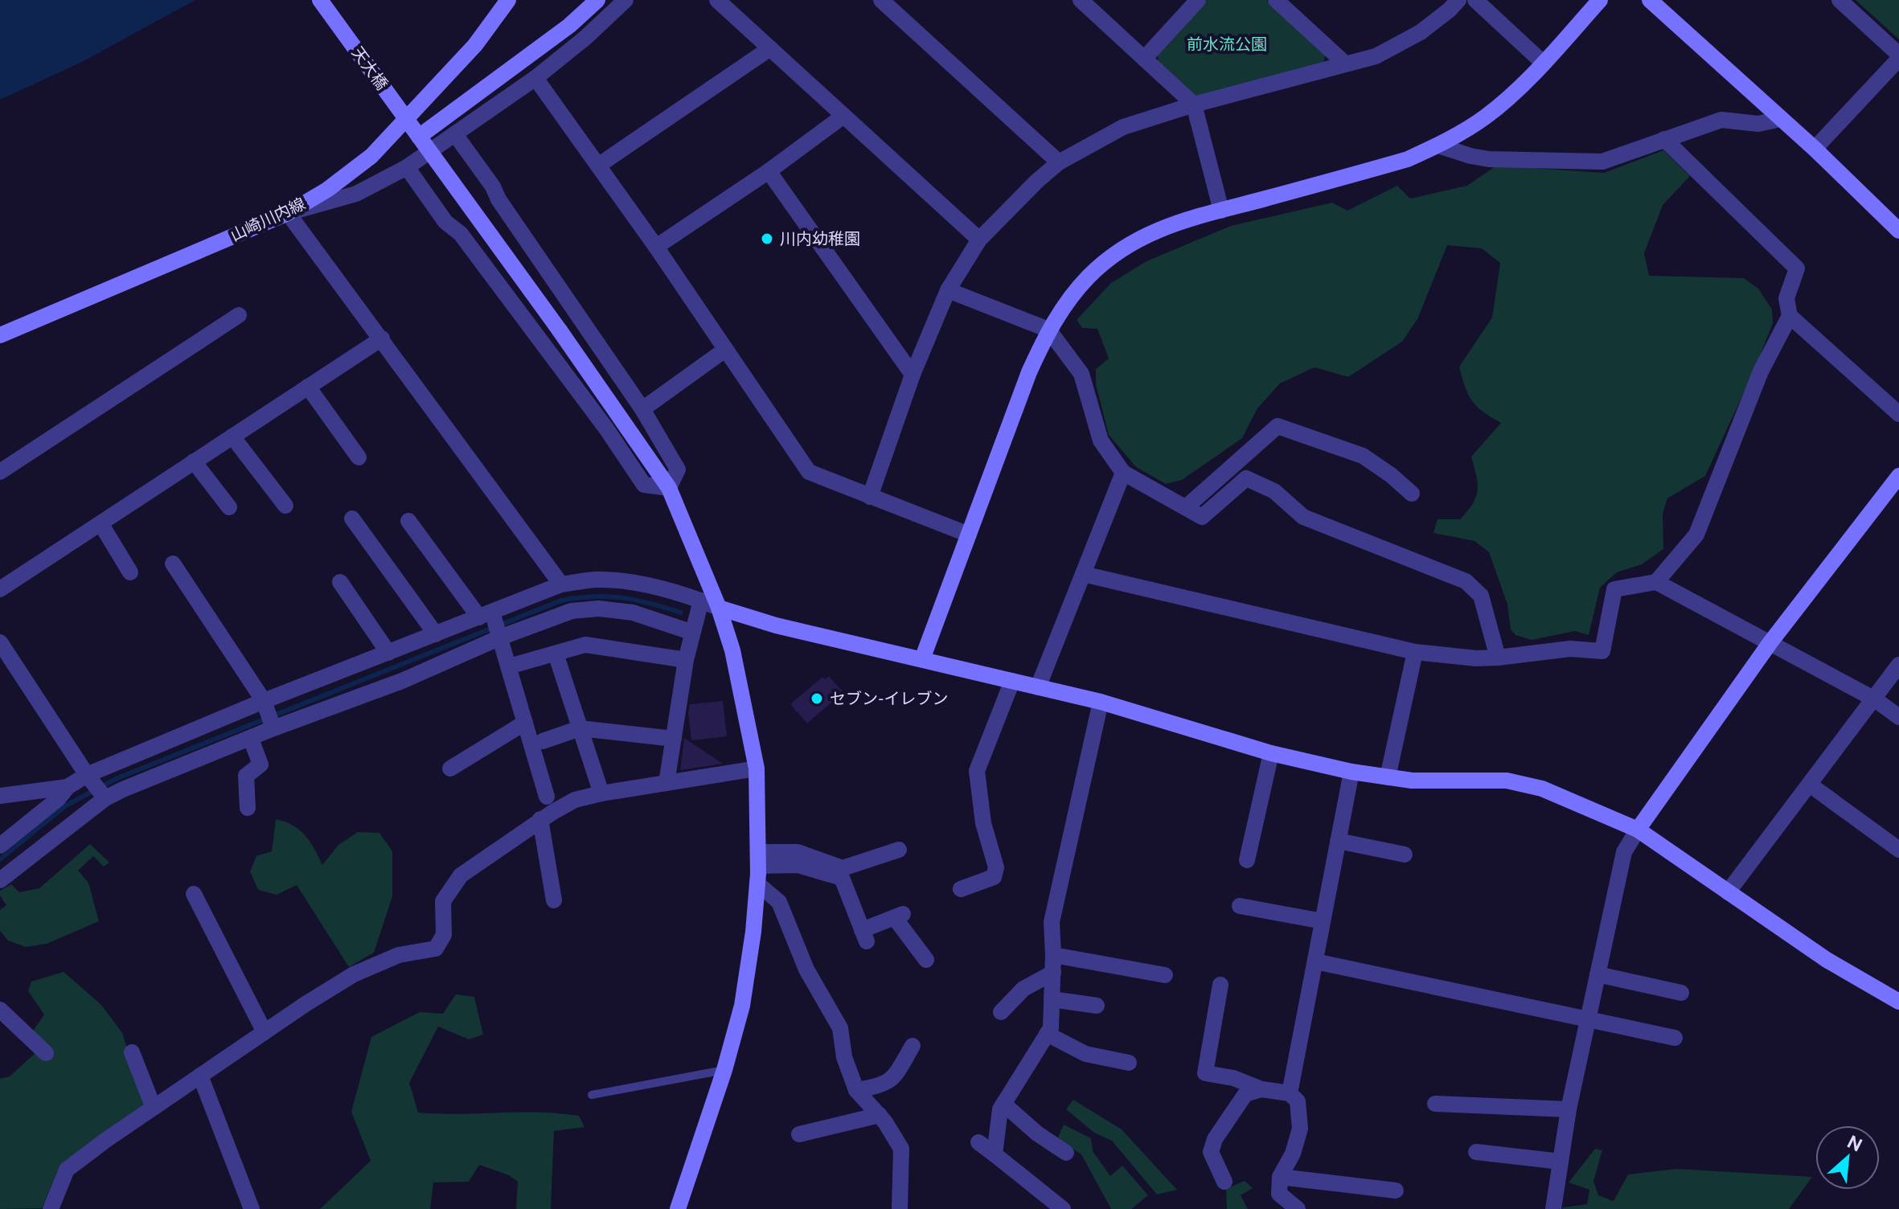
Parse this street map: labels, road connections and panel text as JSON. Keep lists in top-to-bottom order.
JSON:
{
  "streets": {
    "street": ["天大橋", "山崎川内線"]
  },
  "parks": ["前水流公園"],
  "places": ["川内幼稚園", "セブン-イレブン"],
  "north": "top right"
}
